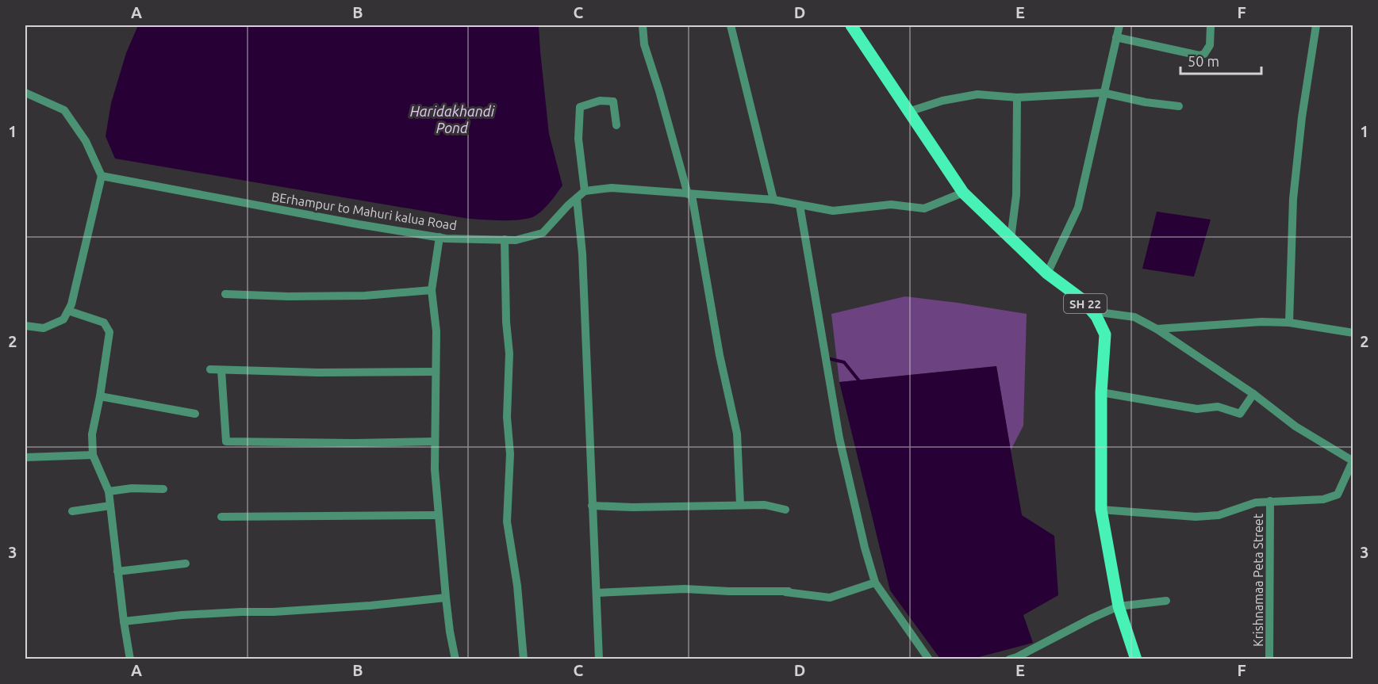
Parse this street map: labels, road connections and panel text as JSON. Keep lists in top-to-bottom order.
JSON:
{
  "streets": {
    "main road": ["SH 22"],
    "street": ["BErhampur to Mahuri kalua Road", "Krishnamaa Peta Street"]
  },
  "water": ["Haridakhandi Pond"],
  "scale_bar": "50 m",
  "grid": {
    "columns": [
      "A",
      "B",
      "C",
      "D",
      "E",
      "F"
    ],
    "rows": ["1", "2", "3"]
  }
}
